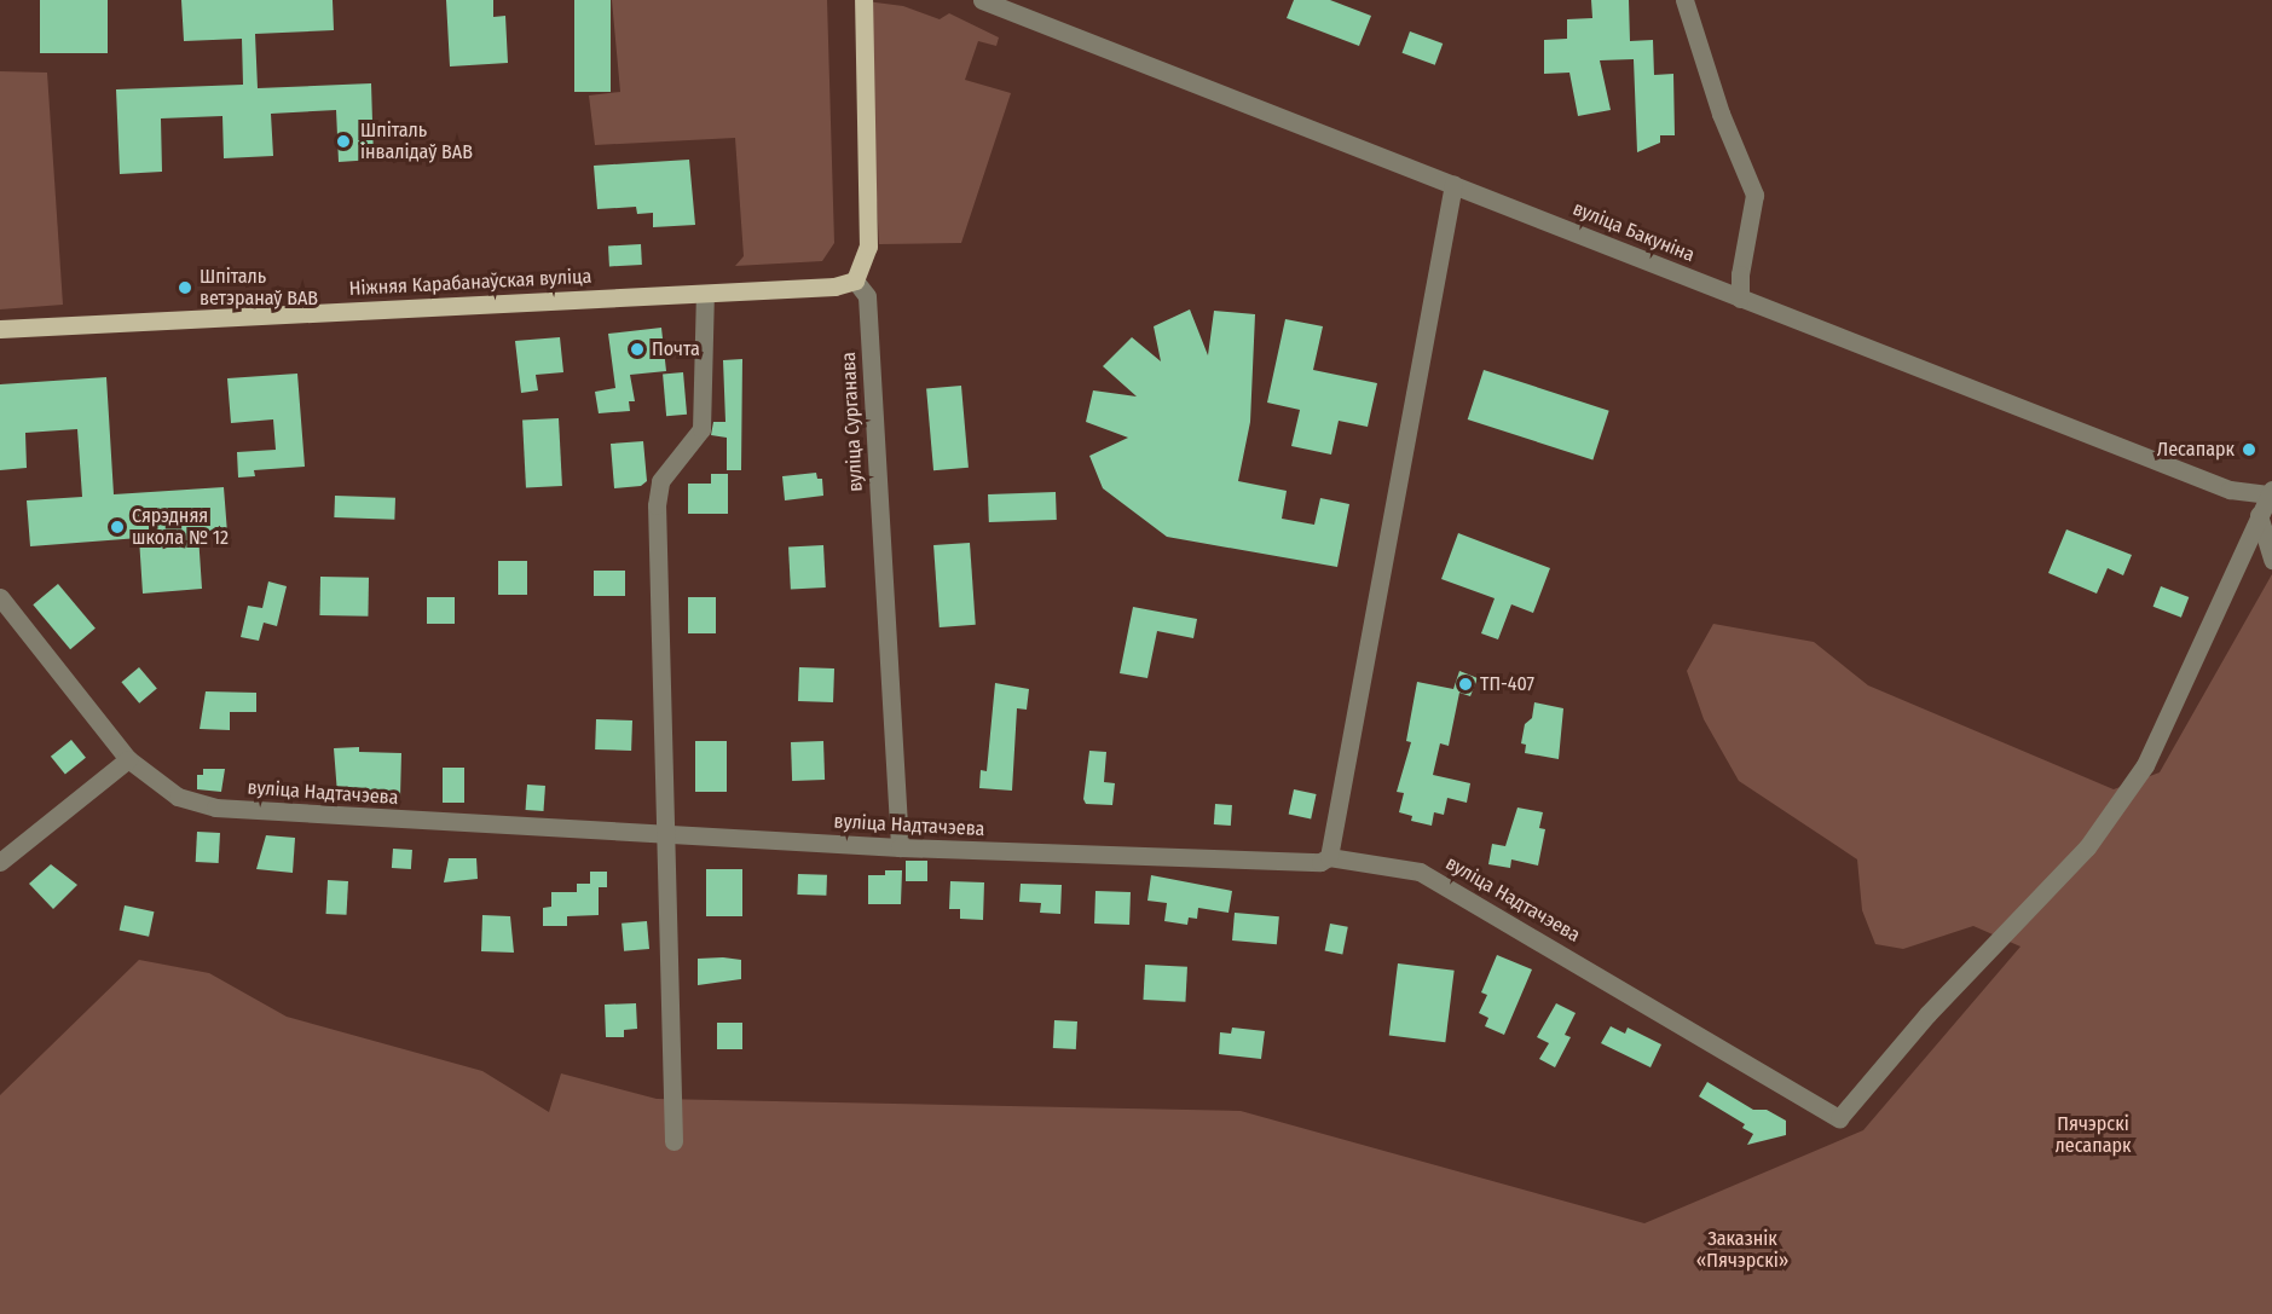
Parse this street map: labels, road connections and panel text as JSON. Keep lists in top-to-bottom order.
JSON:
{
  "streets": {
    "main road": ["Ніжняя Карабанаўская вуліца"],
    "street": ["вуліца Бакуніна", "вуліца Сурганава", "вуліца Надтачэева"]
  },
  "crossings": [
    ["Ніжняя Карабанаўская вуліца", "вуліца Сурганава"],
    ["вуліца Сурганава", "вуліца Надтачэева"]
  ],
  "parks": ["Пячэрскі лесапарк", "Заказнік «Пячэрскі»"],
  "places": [
    "Шпіталь інвалідаў ВАВ",
    "Шпіталь ветэранаў ВАВ",
    "Почта",
    "Лесапарк",
    "Сярэдняя школа № 12",
    "ТП-407"
  ]
}
